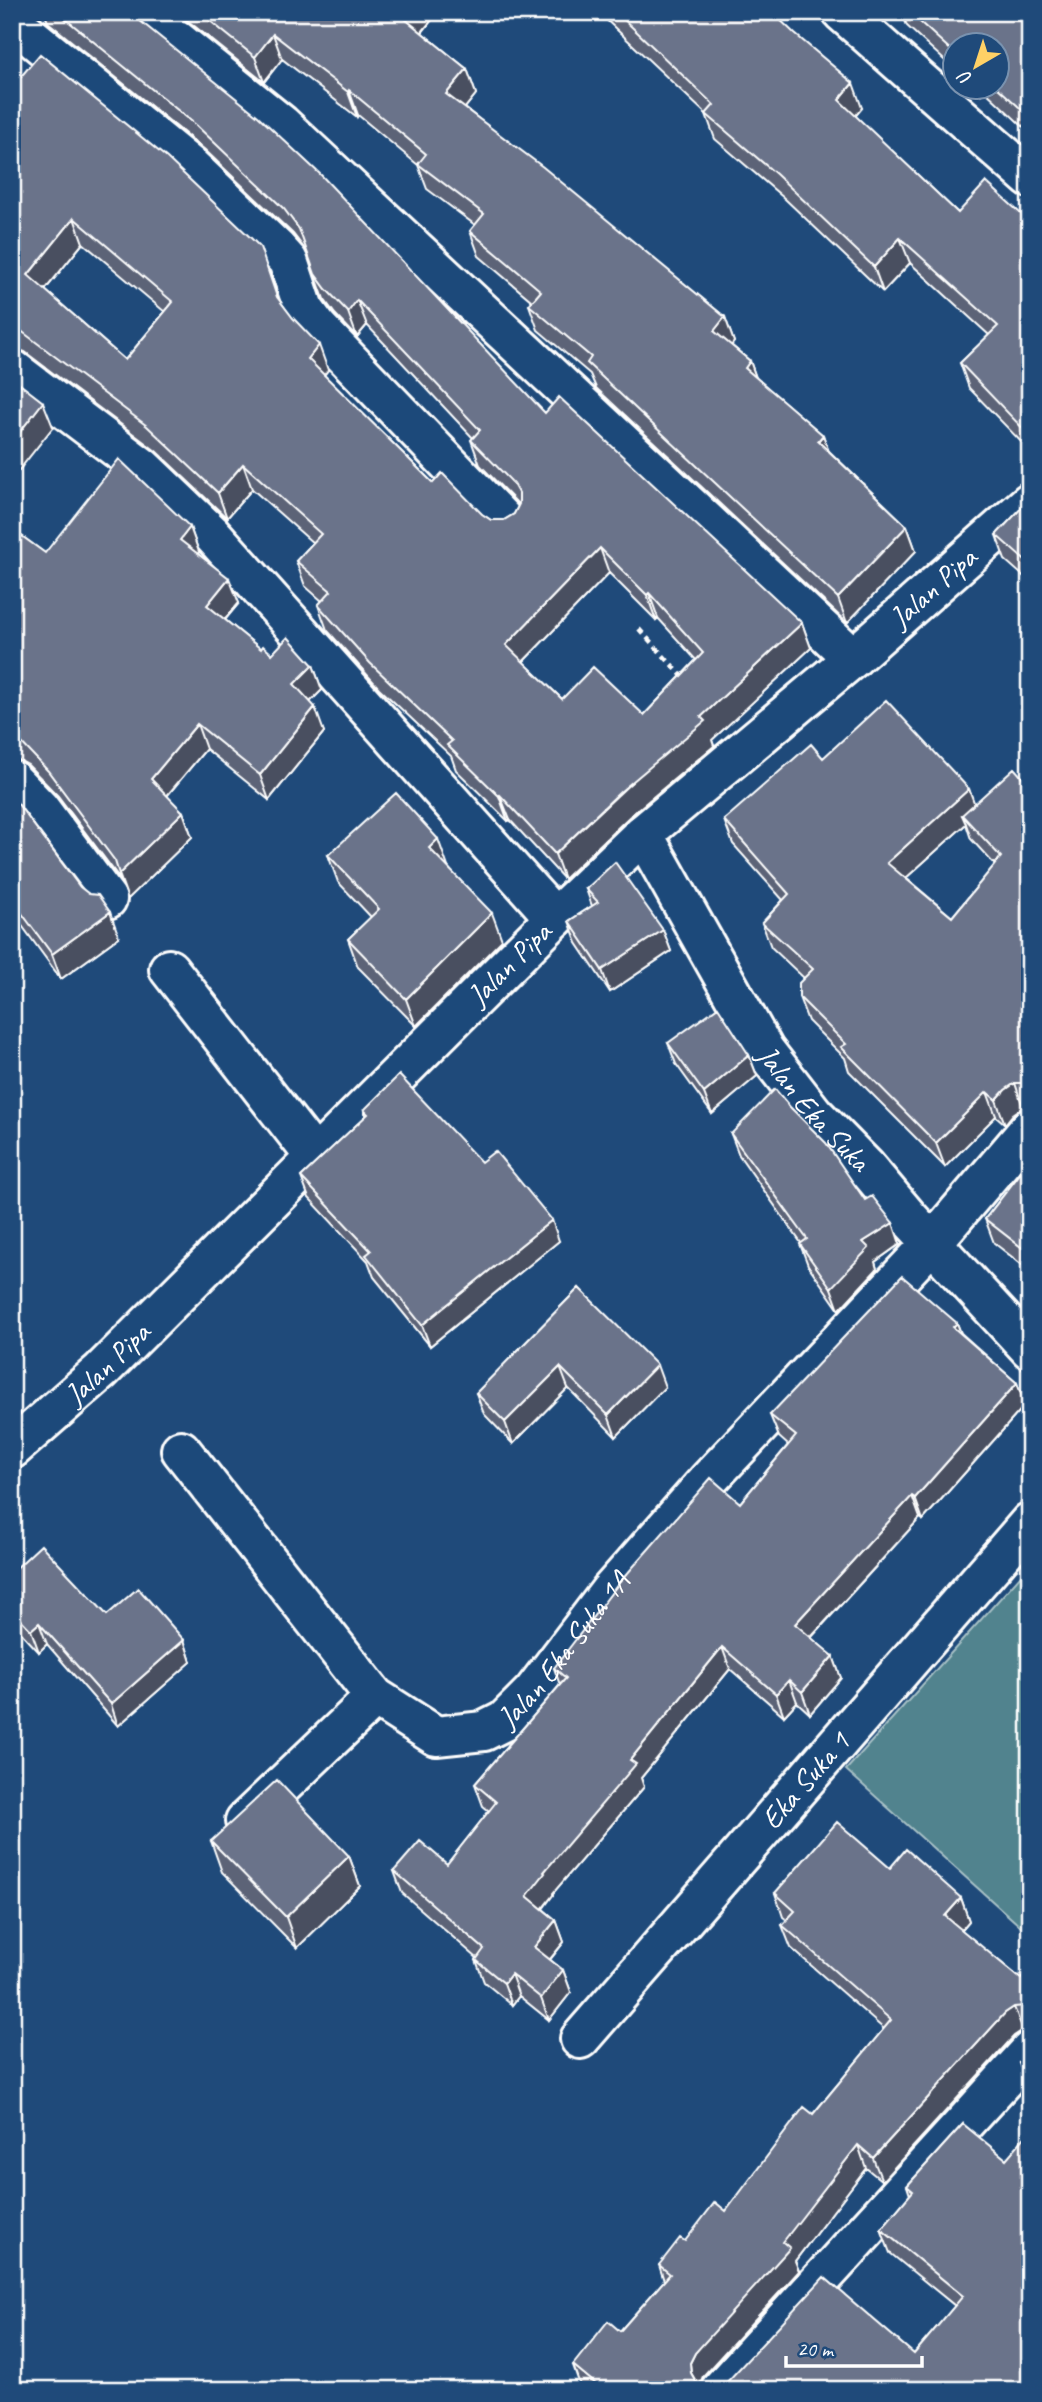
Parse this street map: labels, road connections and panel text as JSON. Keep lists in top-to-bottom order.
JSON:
{
  "streets": {
    "street": [
      "Jalan Pipa",
      "Jalan Eka Suka",
      "Jalan Eka Suka 1A",
      "Eka Suka 1"
    ]
  },
  "crossings": [
    ["Jalan Pipa", "Jalan Eka Suka"],
    ["Jalan Eka Suka", "Jalan Eka Suka 1A"]
  ],
  "scale_bar": "20 m",
  "north": "bottom left"
}
